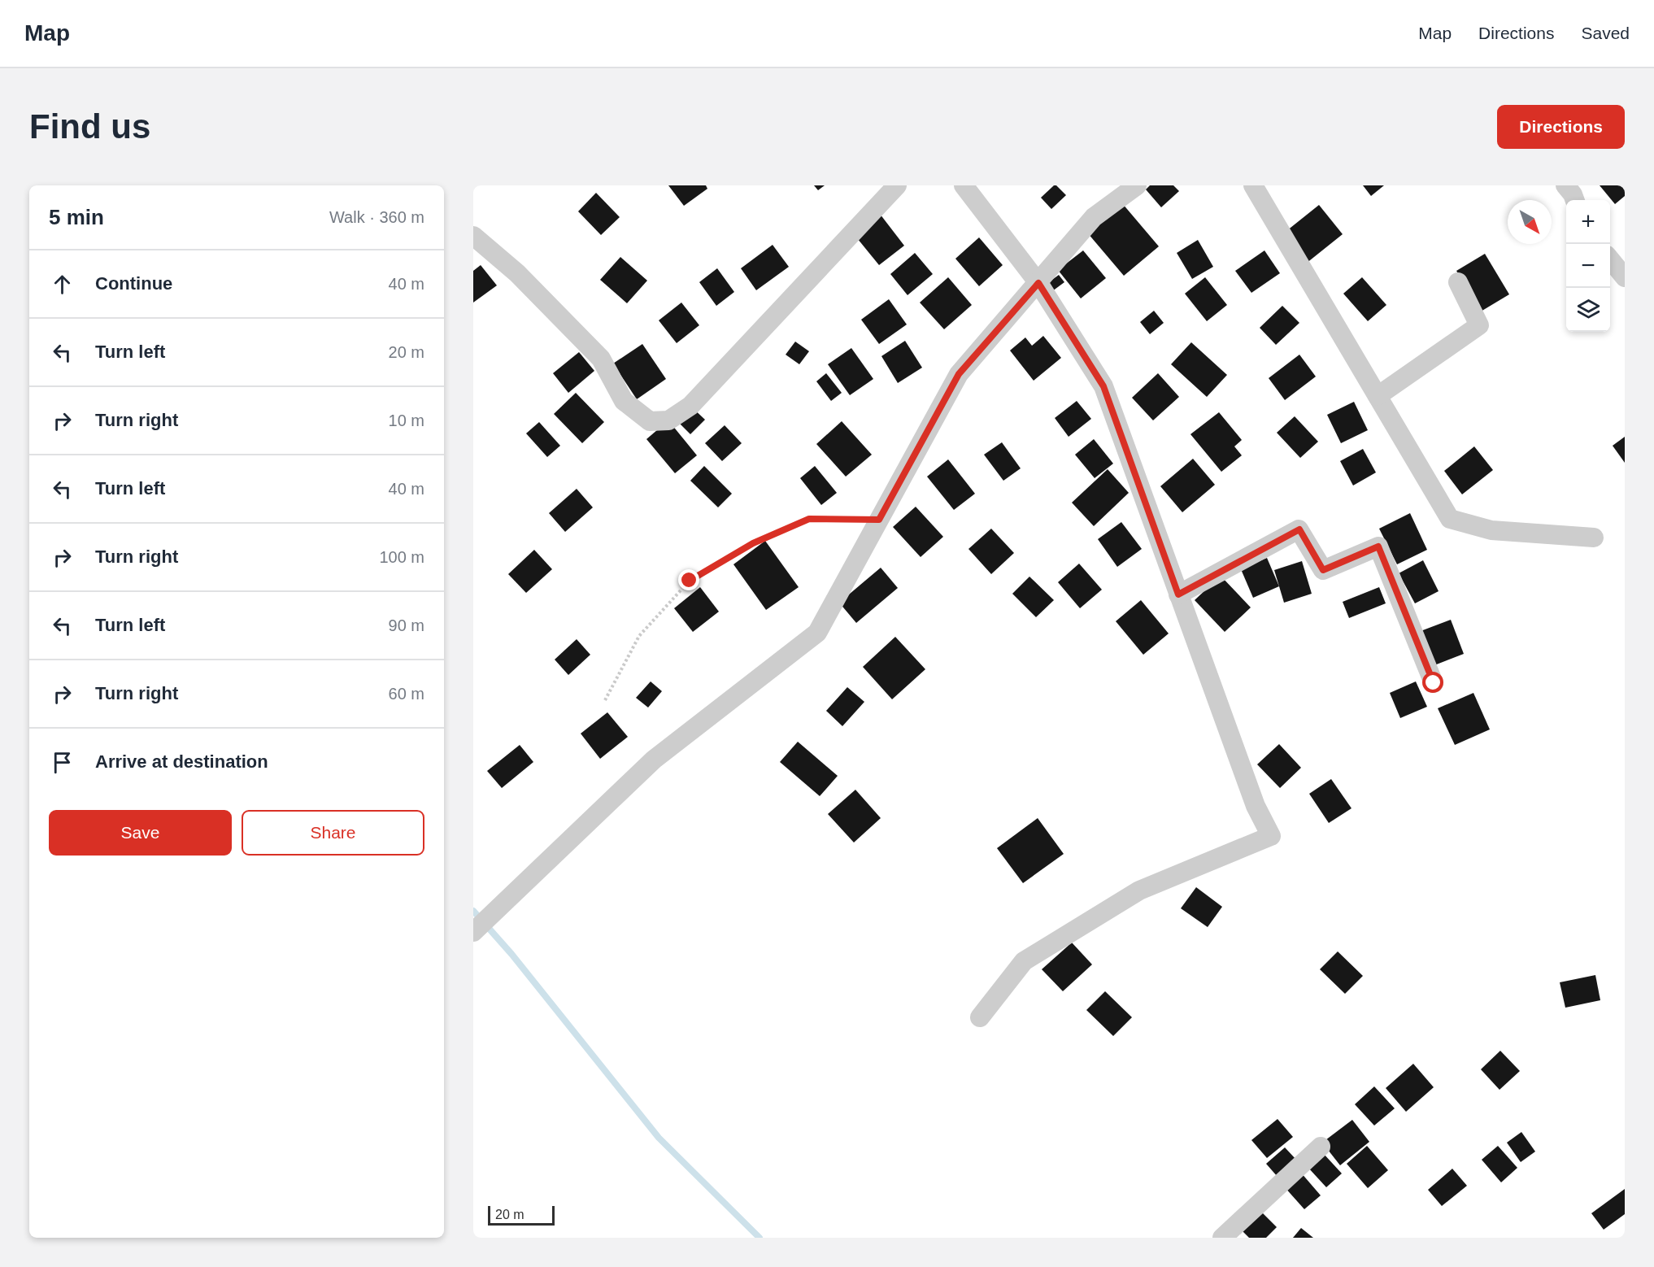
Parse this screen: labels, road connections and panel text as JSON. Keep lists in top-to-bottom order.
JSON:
{
  "scale_bar": "20 m",
  "north": "bottom right",
  "page": {
    "header": "Map",
    "nav": ["Map", "Directions", "Saved"],
    "buttons": [
      "Directions",
      ["Save", "Share"]
    ],
    "title": "Find us",
    "heading": ["5 min", "Walk · 360 m"],
    "map_buttons": ["+", "−"],
    "list": [
      ["Continue", "40 m"],
      ["Turn left", "20 m"],
      ["Turn right", "10 m"],
      ["Turn left", "40 m"],
      ["Turn right", "100 m"],
      ["Turn left", "90 m"],
      ["Turn right", "60 m"],
      "Arrive at destination"
    ],
    "scale": "20 m"
  }
}
